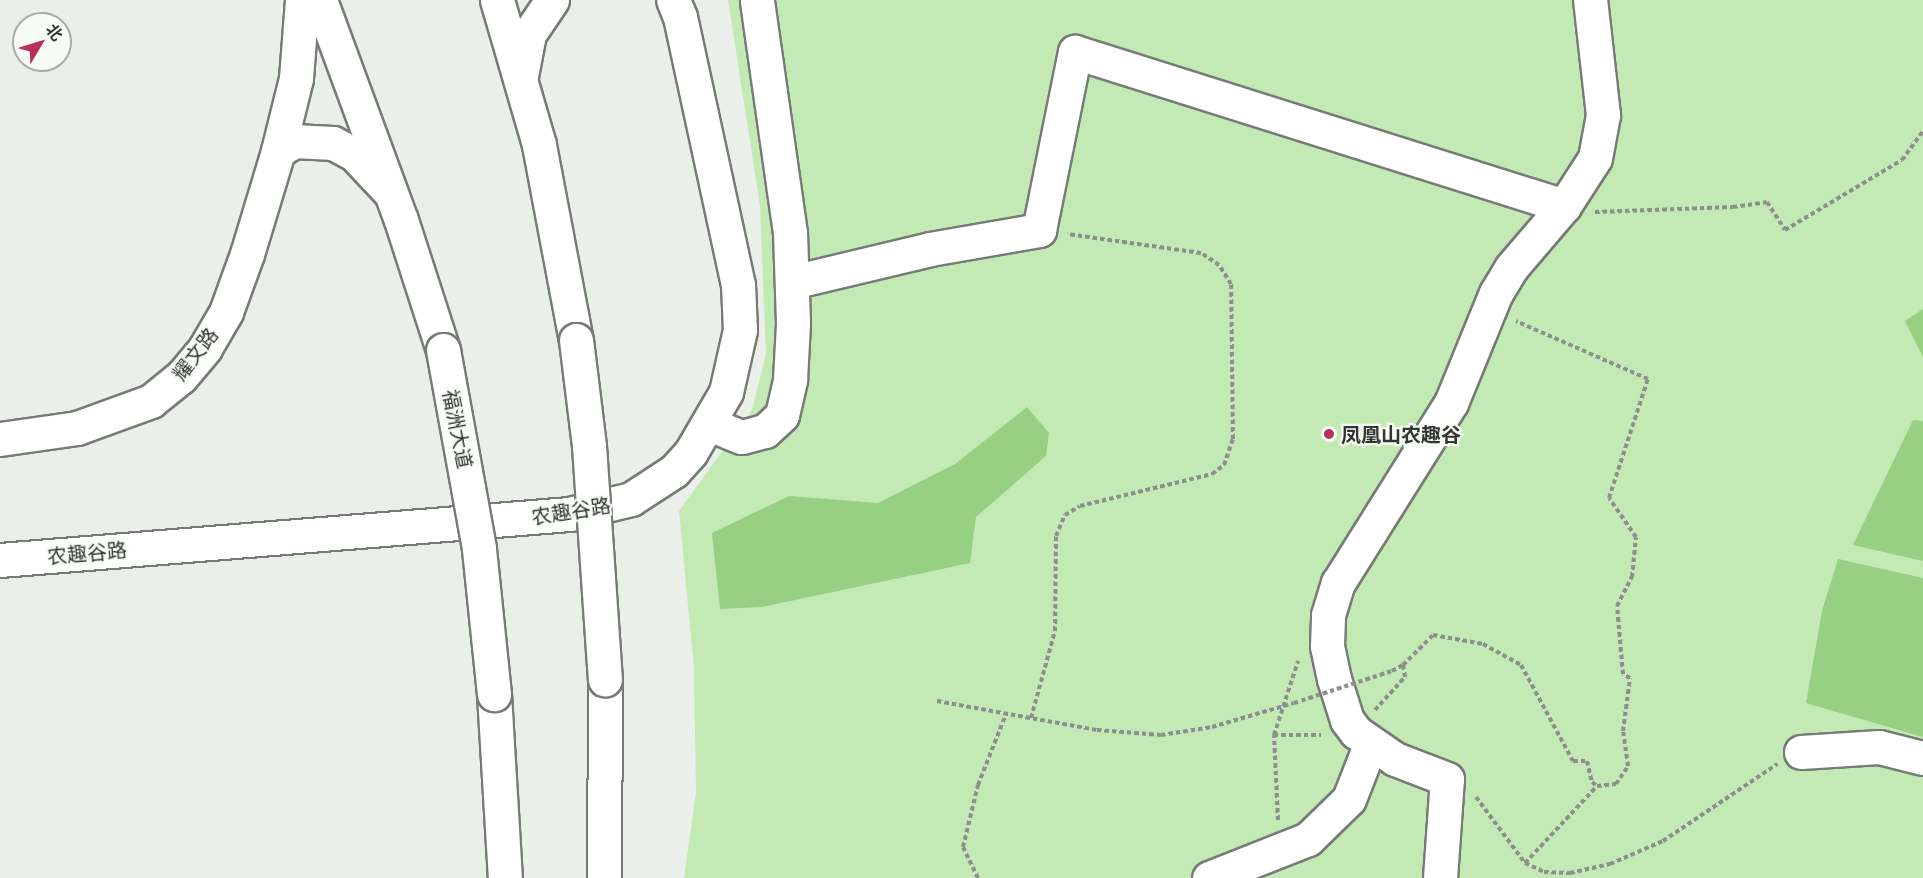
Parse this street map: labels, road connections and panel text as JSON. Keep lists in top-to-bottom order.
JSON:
{
  "streets": {
    "street": ["耀文路", "福洲大道", "农趣谷路"]
  },
  "places": ["凤凰山农趣谷"],
  "north": "top right"
}
